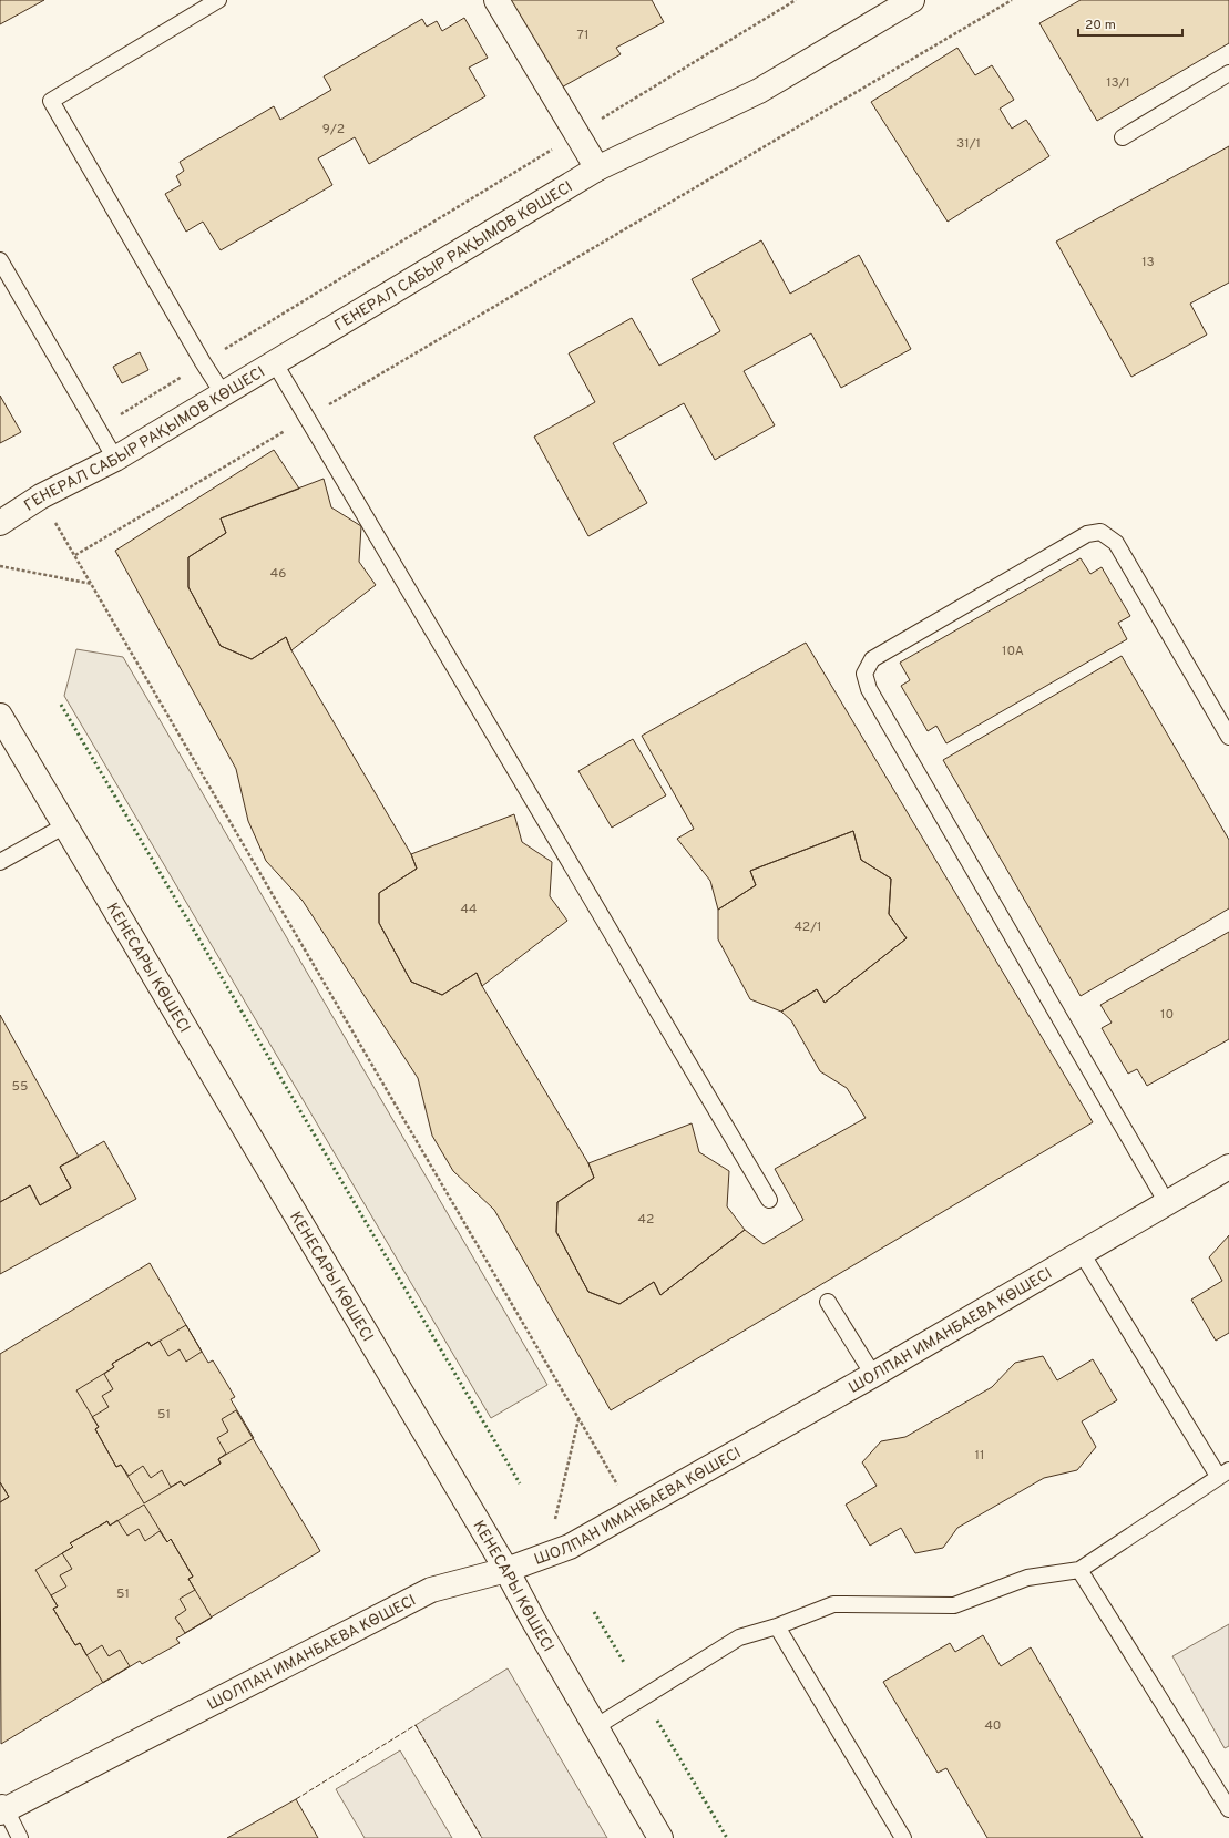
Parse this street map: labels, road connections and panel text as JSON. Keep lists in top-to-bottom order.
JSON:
{
  "streets": {
    "street": ["ГЕНЕРАЛ САБЫР РАҚЫМОВ КӨШЕСІ", "КЕНЕСАРЫ КӨШЕСІ", "ШОЛПАН ИМАНБАЕВА КӨШЕСІ"]
  },
  "crossings": [
    ["КЕНЕСАРЫ КӨШЕСІ", "ШОЛПАН ИМАНБАЕВА КӨШЕСІ"]
  ],
  "house_numbers": [
    "71",
    "13/1",
    "9/2",
    "31/1",
    "13",
    "46",
    "10А",
    "44",
    "42/1",
    "10",
    "55",
    "42",
    "51",
    "11",
    "51",
    "40"
  ],
  "scale_bar": "20 m"
}
